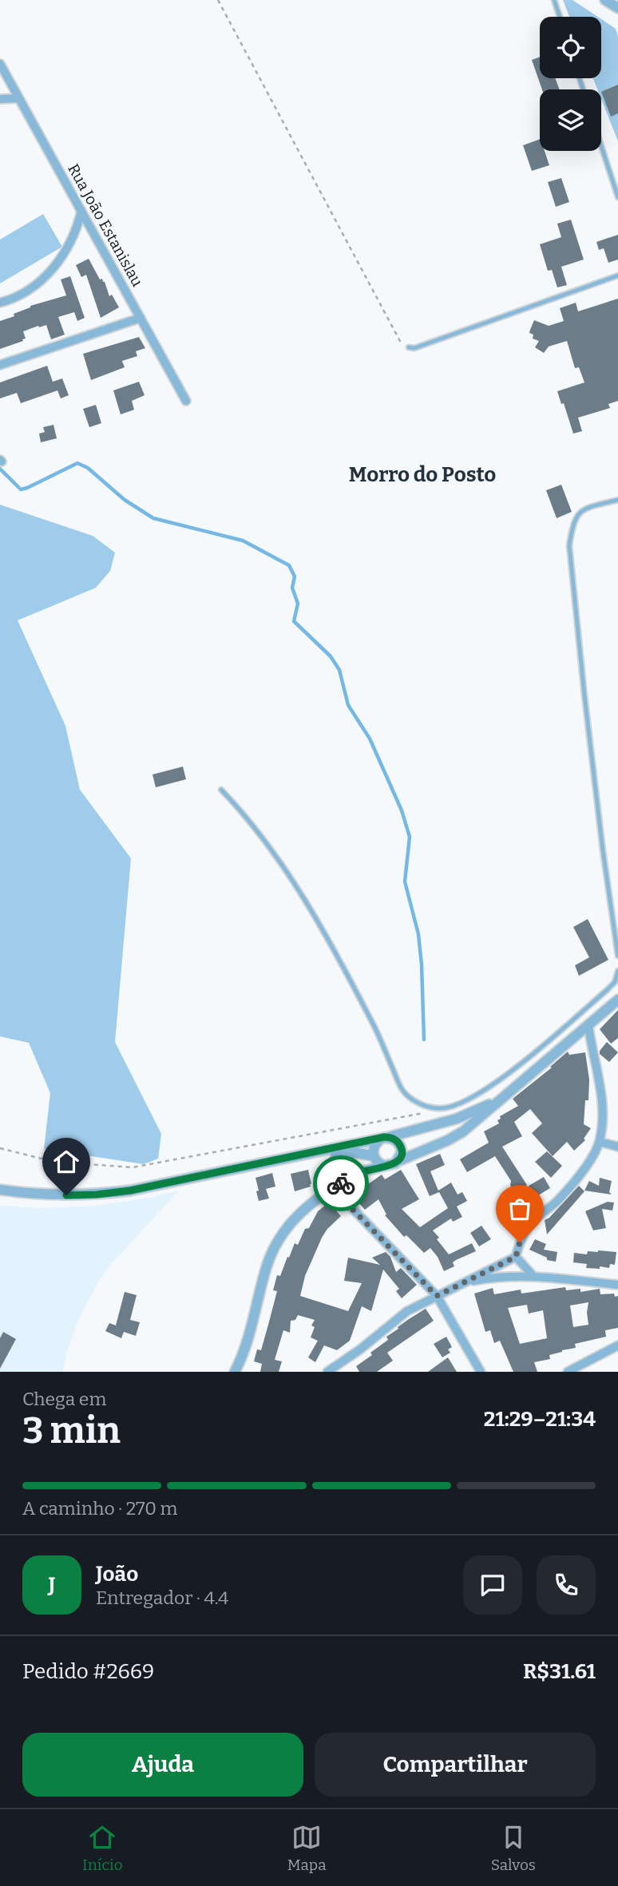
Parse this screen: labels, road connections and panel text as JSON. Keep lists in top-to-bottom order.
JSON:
{
  "streets": {
    "street": ["Rua João Estanislau"]
  },
  "districts": ["Morro do Posto"],
  "page": {
    "heading": ["3 min", "Chega em", "21:29–21:34"],
    "panel": [
      "João",
      "Entregador · 4.4",
      "Pedido #2669",
      "R$31.61"
    ],
    "bar": "A caminho · 270 m",
    "round": "J",
    "buttons": ["Ajuda", "Compartilhar"],
    "tabs": ["Início", "Mapa", "Salvos"]
  }
}
